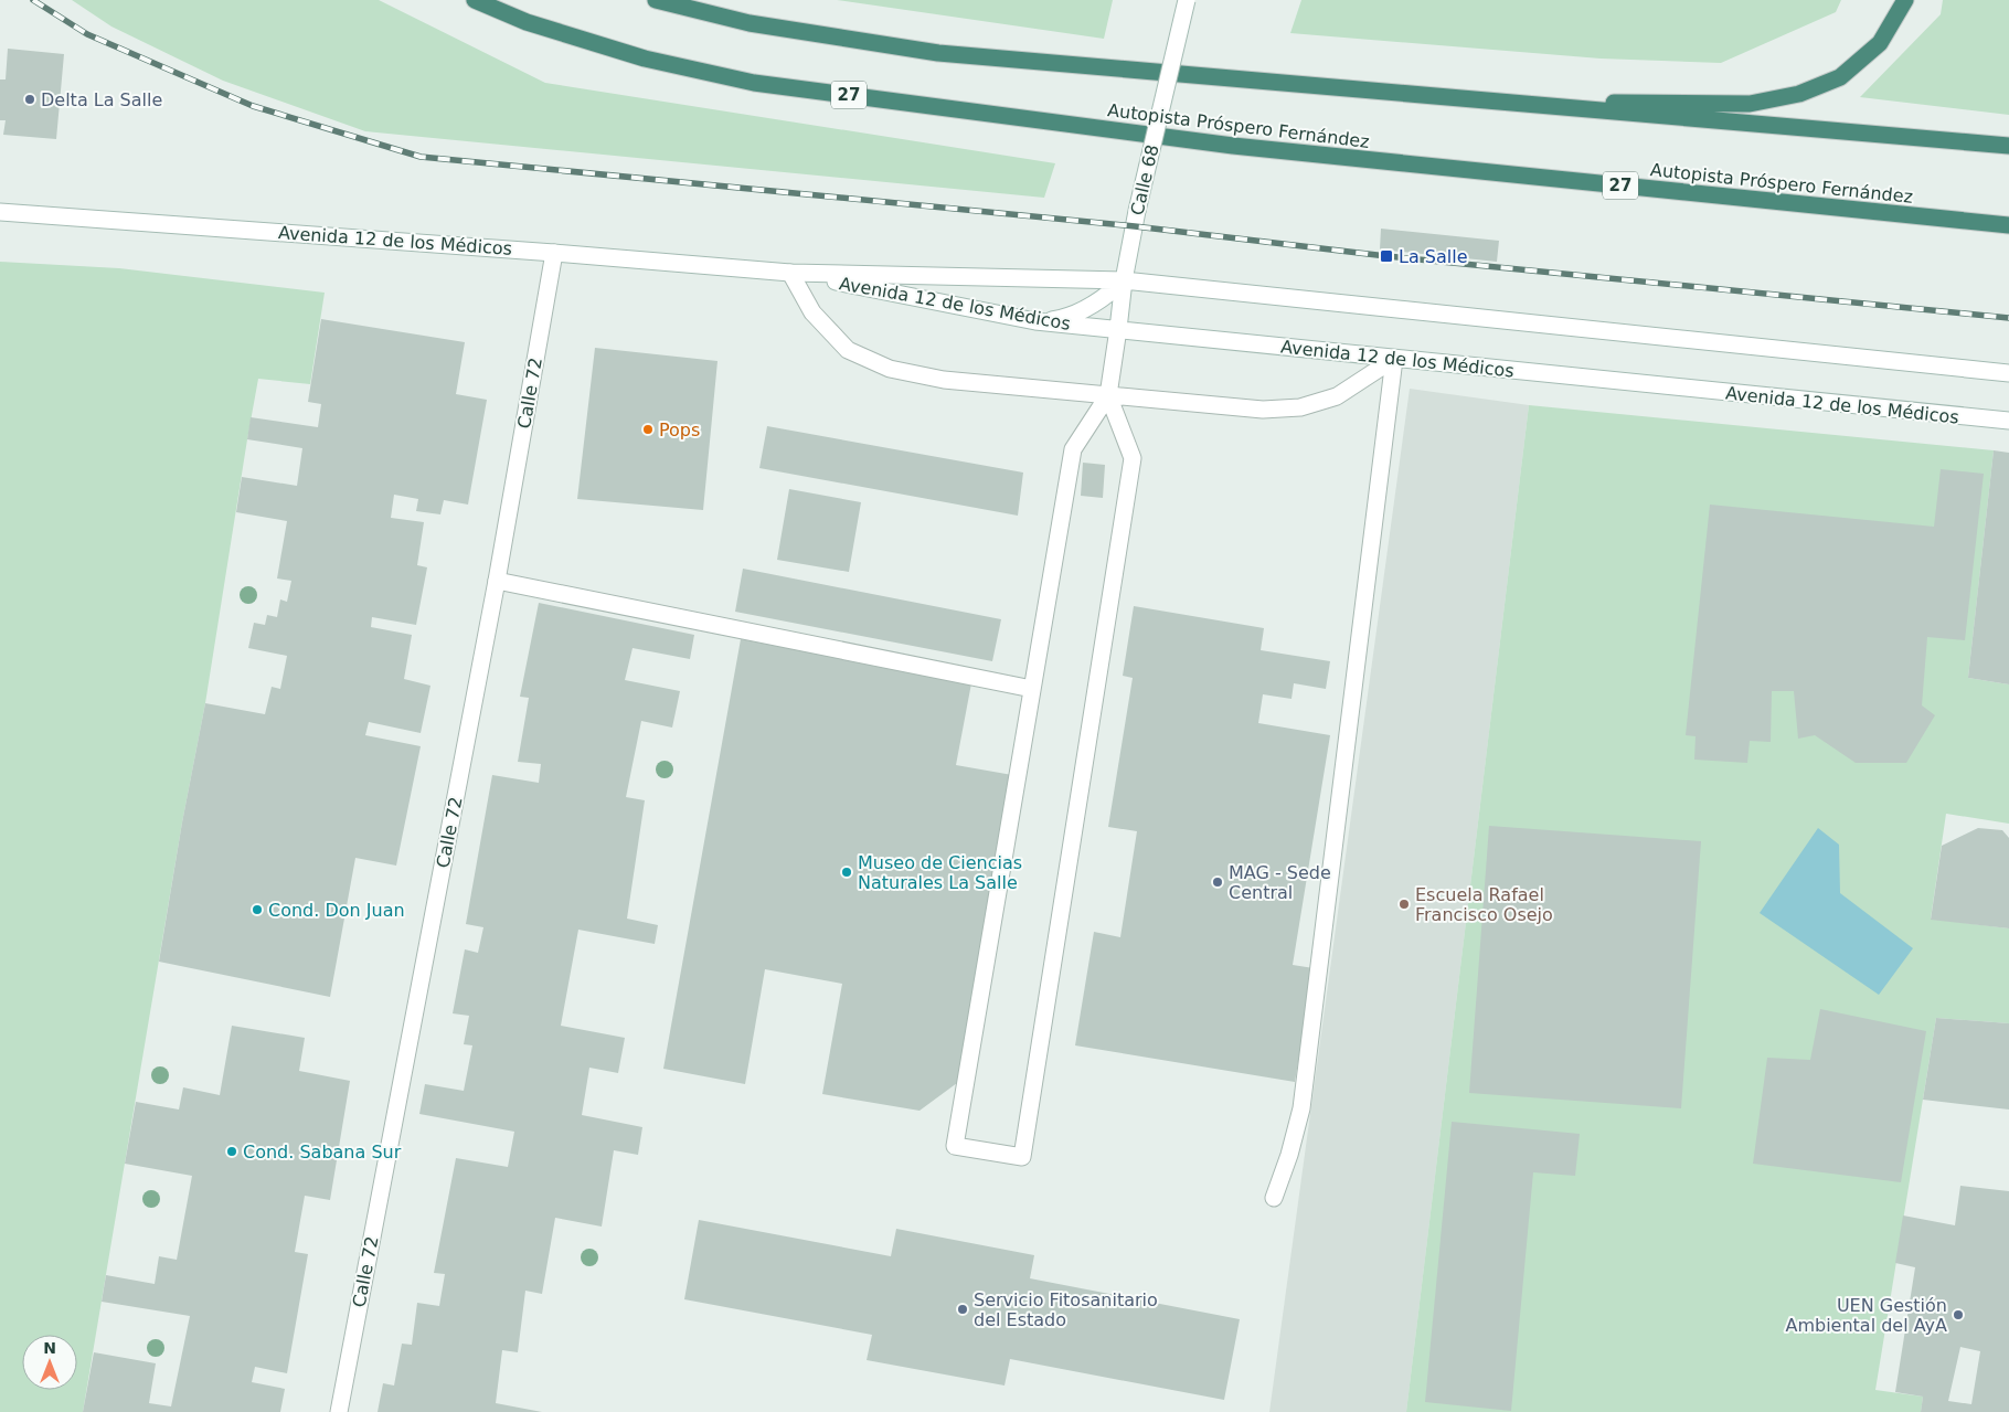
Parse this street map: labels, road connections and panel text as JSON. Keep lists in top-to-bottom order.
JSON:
{
  "streets": {
    "highway": ["27", "Autopista Próspero Fernández"],
    "main road": ["Calle 68", "Avenida 12 de los Médicos", "Calle 72"]
  },
  "crossings": [
    ["Calle 68", "Avenida 12 de los Médicos"],
    ["Avenida 12 de los Médicos", "Calle 72"]
  ],
  "places": {
    "other": [
      "Delta La Salle",
      "Pops",
      "Museo de Ciencias Naturales La Salle",
      "MAG - Sede Central",
      "Escuela Rafael Francisco Osejo",
      "Cond. Don Juan",
      "Cond. Sabana Sur",
      "Servicio Fitosanitario del Estado",
      "UEN Gestión Ambiental del AyA"
    ],
    "transit": ["La Salle"]
  },
  "north": "top"
}
